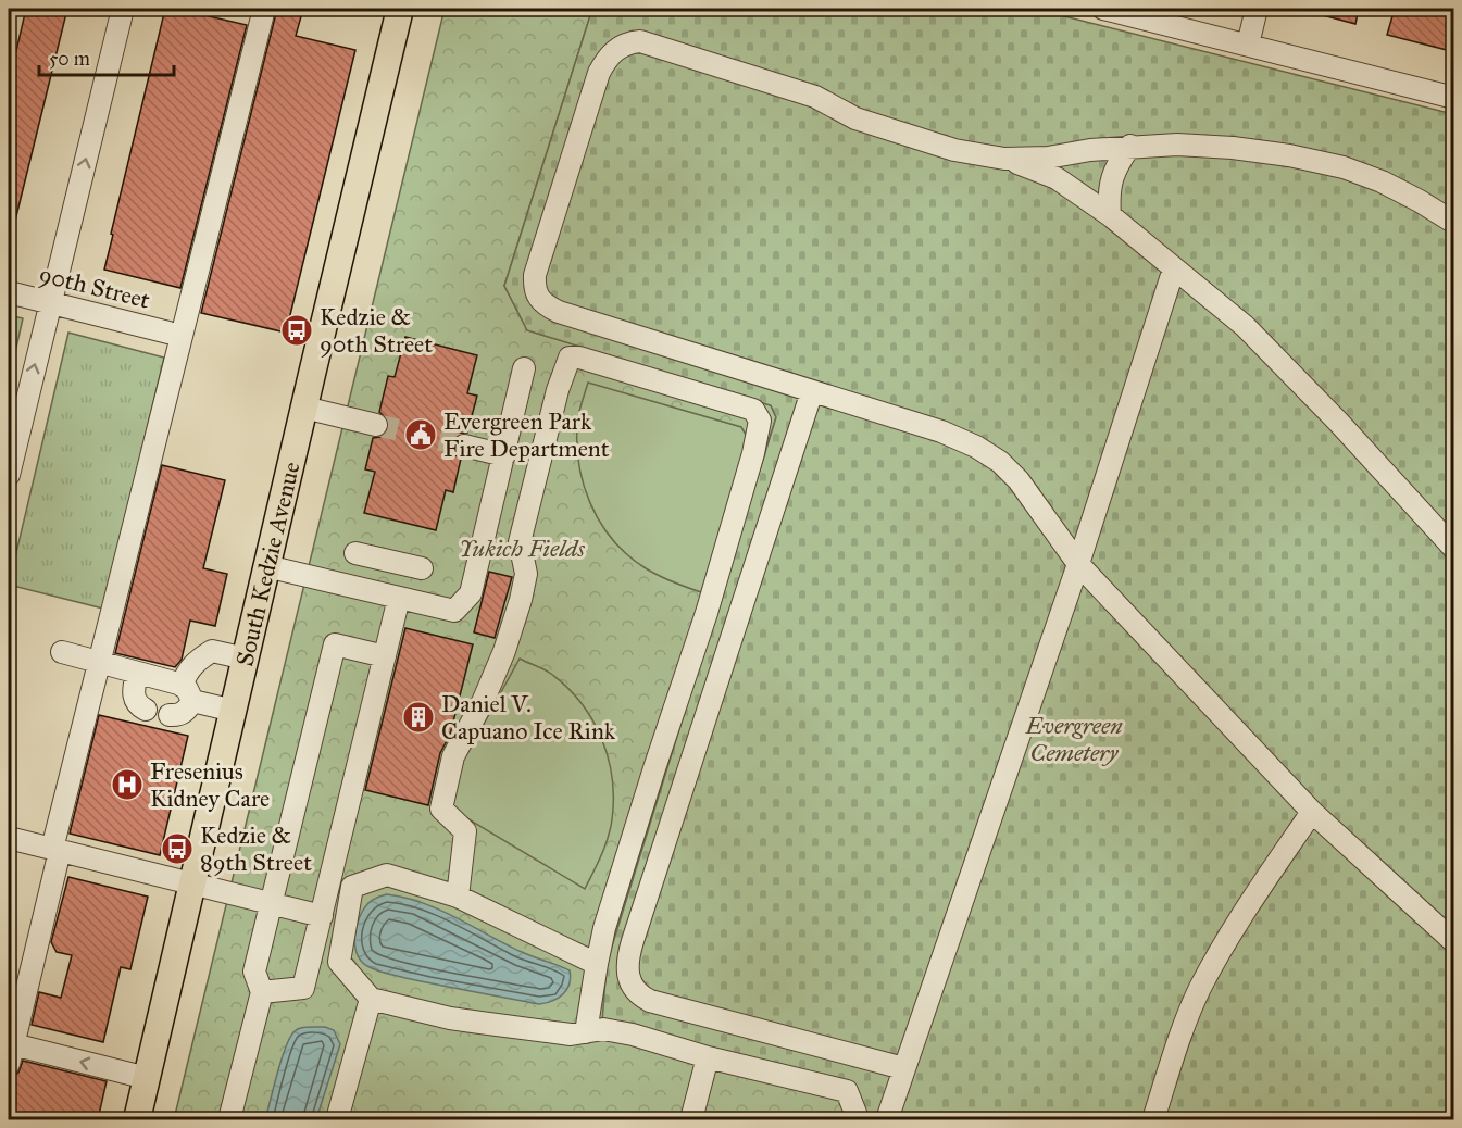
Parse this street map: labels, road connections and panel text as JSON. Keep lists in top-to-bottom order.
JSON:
{
  "streets": {
    "main road": ["South Kedzie Avenue"],
    "street": ["90th Street"]
  },
  "parks": ["Yukich Fields", "Evergreen Cemetery"],
  "places": {
    "bus stop": ["Kedzie & 90th Street", "Kedzie & 89th Street"],
    "public building": ["Evergreen Park Fire Department"],
    "building": ["Daniel V. Capuano Ice Rink"],
    "hospital": ["Fresenius Kidney Care"]
  },
  "scale_bar": "50 m"
}
